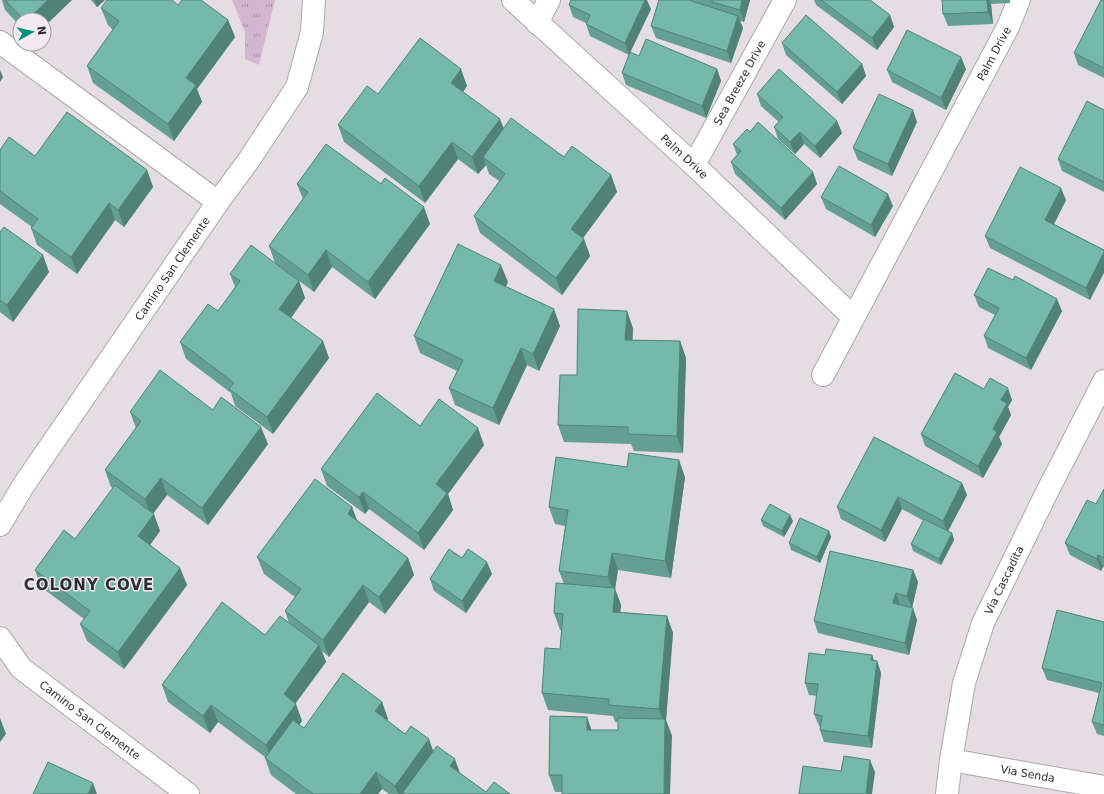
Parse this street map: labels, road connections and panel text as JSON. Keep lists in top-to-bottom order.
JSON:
{
  "streets": {
    "street": [
      "Palm Drive",
      "Sea Breeze Drive",
      "Camino San Clemente",
      "Via Cascadita",
      "Via Senda"
    ]
  },
  "crossings": [
    ["Palm Drive", "Sea Breeze Drive"],
    ["Via Cascadita", "Via Senda"]
  ],
  "districts": ["COLONY COVE"],
  "north": "right"
}
